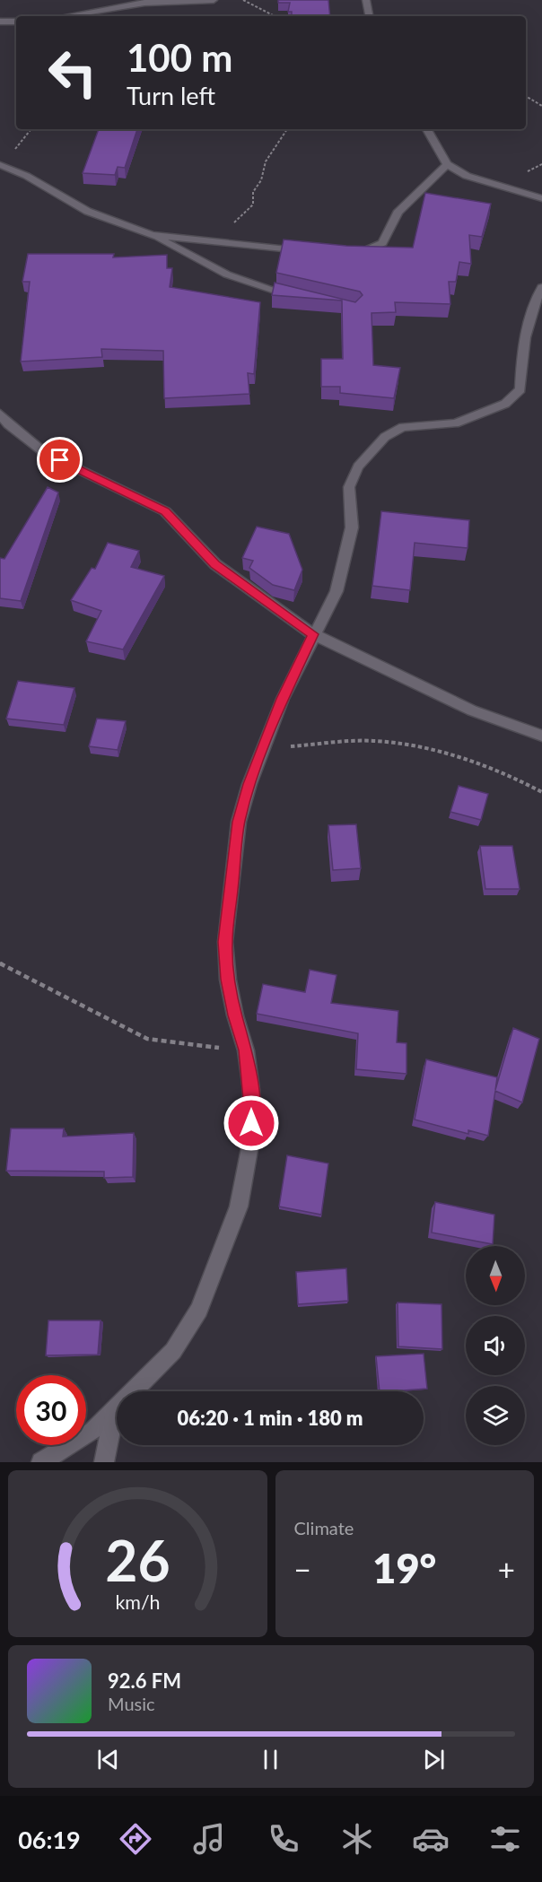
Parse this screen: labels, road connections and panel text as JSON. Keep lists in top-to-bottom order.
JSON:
{
  "north": "bottom",
  "page": {
    "turn": ["100 m", "Turn left"],
    "limit": "30",
    "trip": "06:20 · 1 min · 180 m",
    "tile": "Climate",
    "heat": ["−", "19°", "+"],
    "song": ["92.6 FM", "Music"],
    "tabs": "06:19",
    "gauge": ["26", "km/h"]
  }
}
